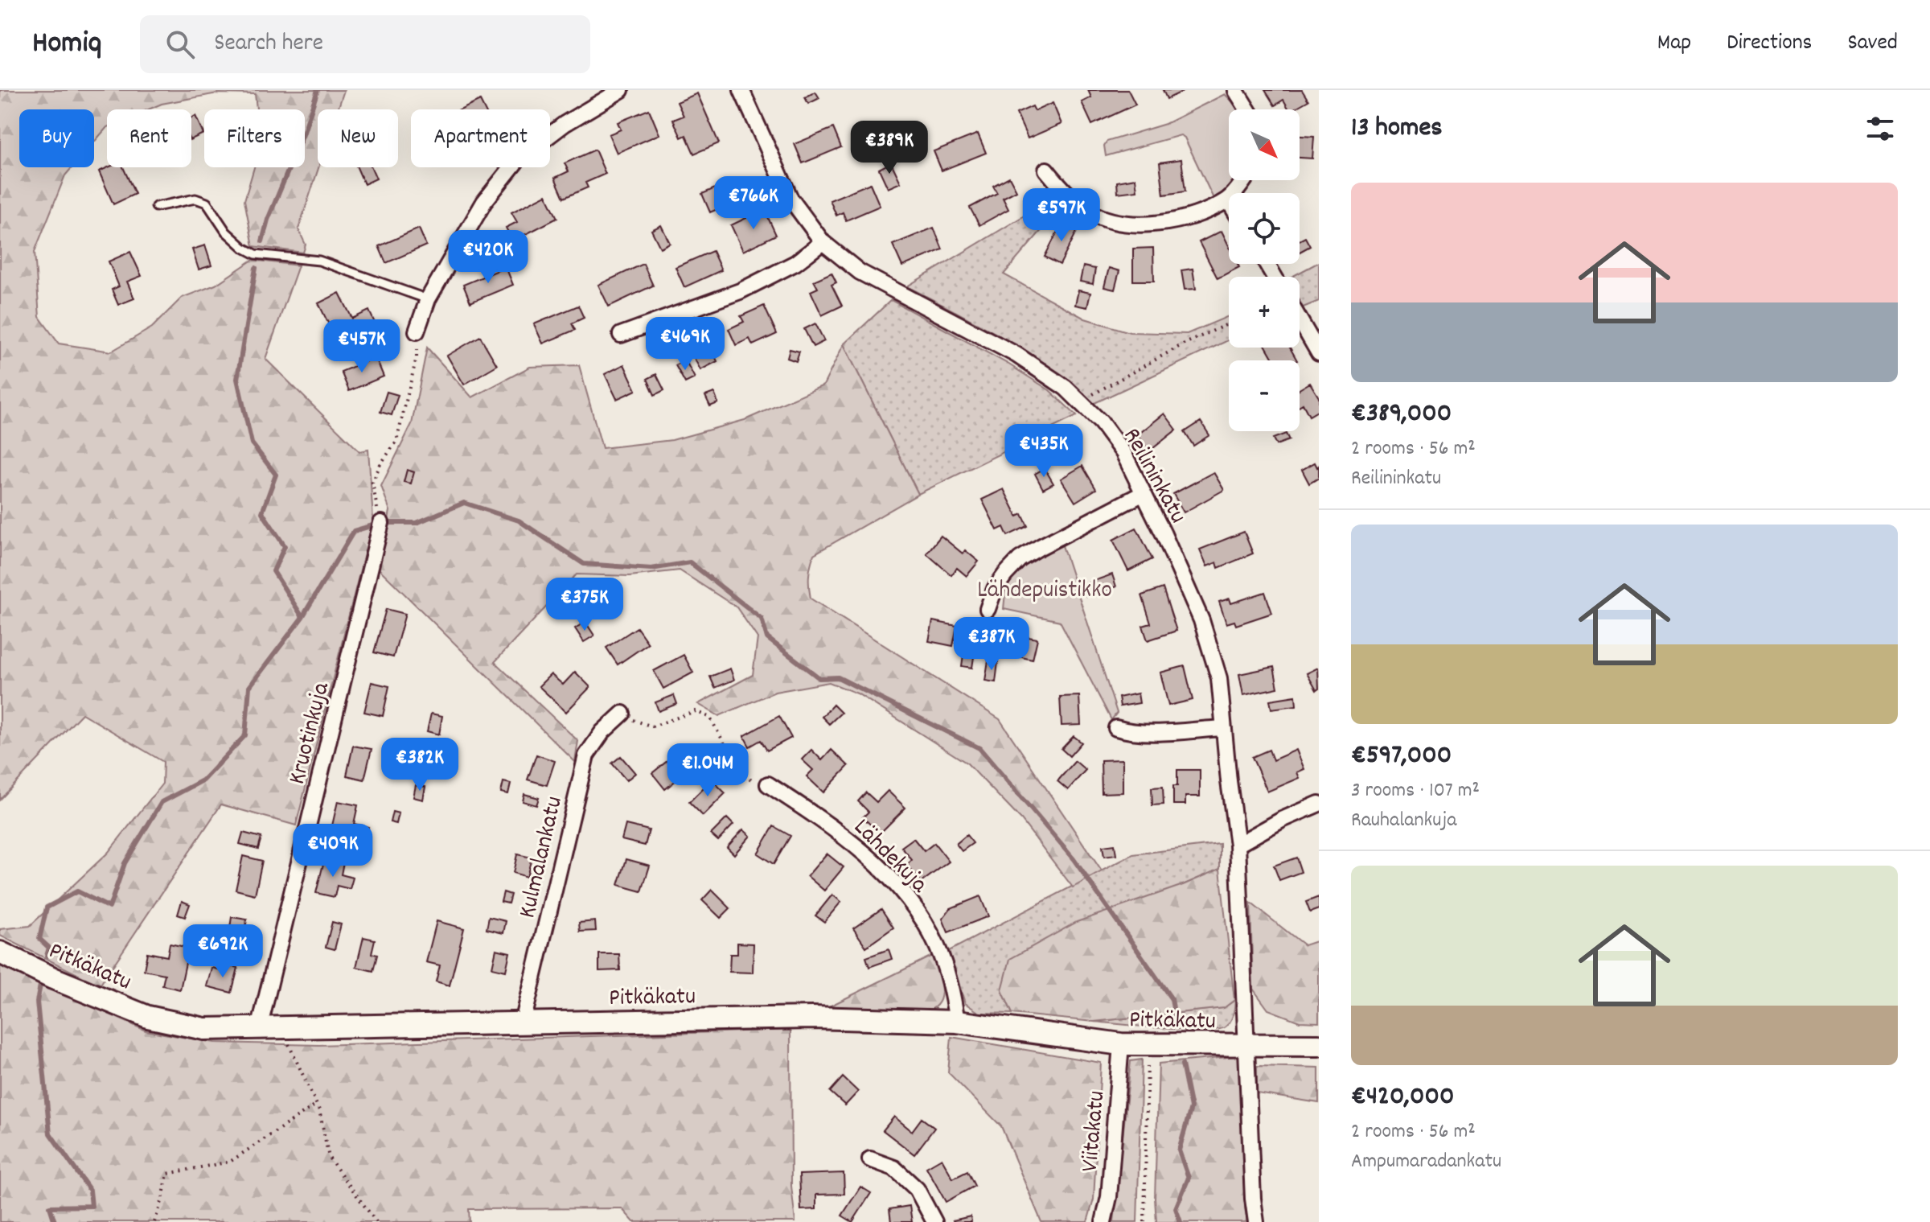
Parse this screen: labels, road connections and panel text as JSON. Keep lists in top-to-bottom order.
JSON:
{
  "streets": {
    "street": [
      "Reilininkatu",
      "Kruotinkuja",
      "Lähdekuja",
      "Kulmalankatu",
      "Pitkäkatu",
      "Viitakatu"
    ]
  },
  "crossings": [
    ["Reilininkatu", "Pitkäkatu"],
    ["Kruotinkuja", "Pitkäkatu"],
    ["Lähdekuja", "Pitkäkatu"],
    ["Kulmalankatu", "Pitkäkatu"],
    ["Pitkäkatu", "Viitakatu"]
  ],
  "parks": ["Lähdepuistikko"],
  "north": "bottom right",
  "page": {
    "header": "Homiq",
    "search": "Search here",
    "nav": ["Map", "Directions", "Saved"],
    "heading": "13 homes",
    "map_buttons": ["+", "−"],
    "chip": [
      "Buy",
      "Rent",
      "Filters",
      "New",
      "Apartment"
    ],
    "price": [
      "€389K",
      "€766K",
      "€597K",
      "€420K",
      "€469K",
      "€457K",
      "€435K",
      "€375K",
      "€387K",
      "€382K",
      "€1.04M",
      "€409K",
      "€692K"
    ],
    "list": [
      {
        "name": "€389,000",
        "note": "2 rooms · 56 m² · Reilininkatu"
      },
      {
        "name": "€597,000",
        "note": "3 rooms · 107 m² · Rauhalankuja"
      },
      {
        "name": "€420,000",
        "note": "2 rooms · 56 m² · Ampumaradankatu"
      }
    ]
  }
}
